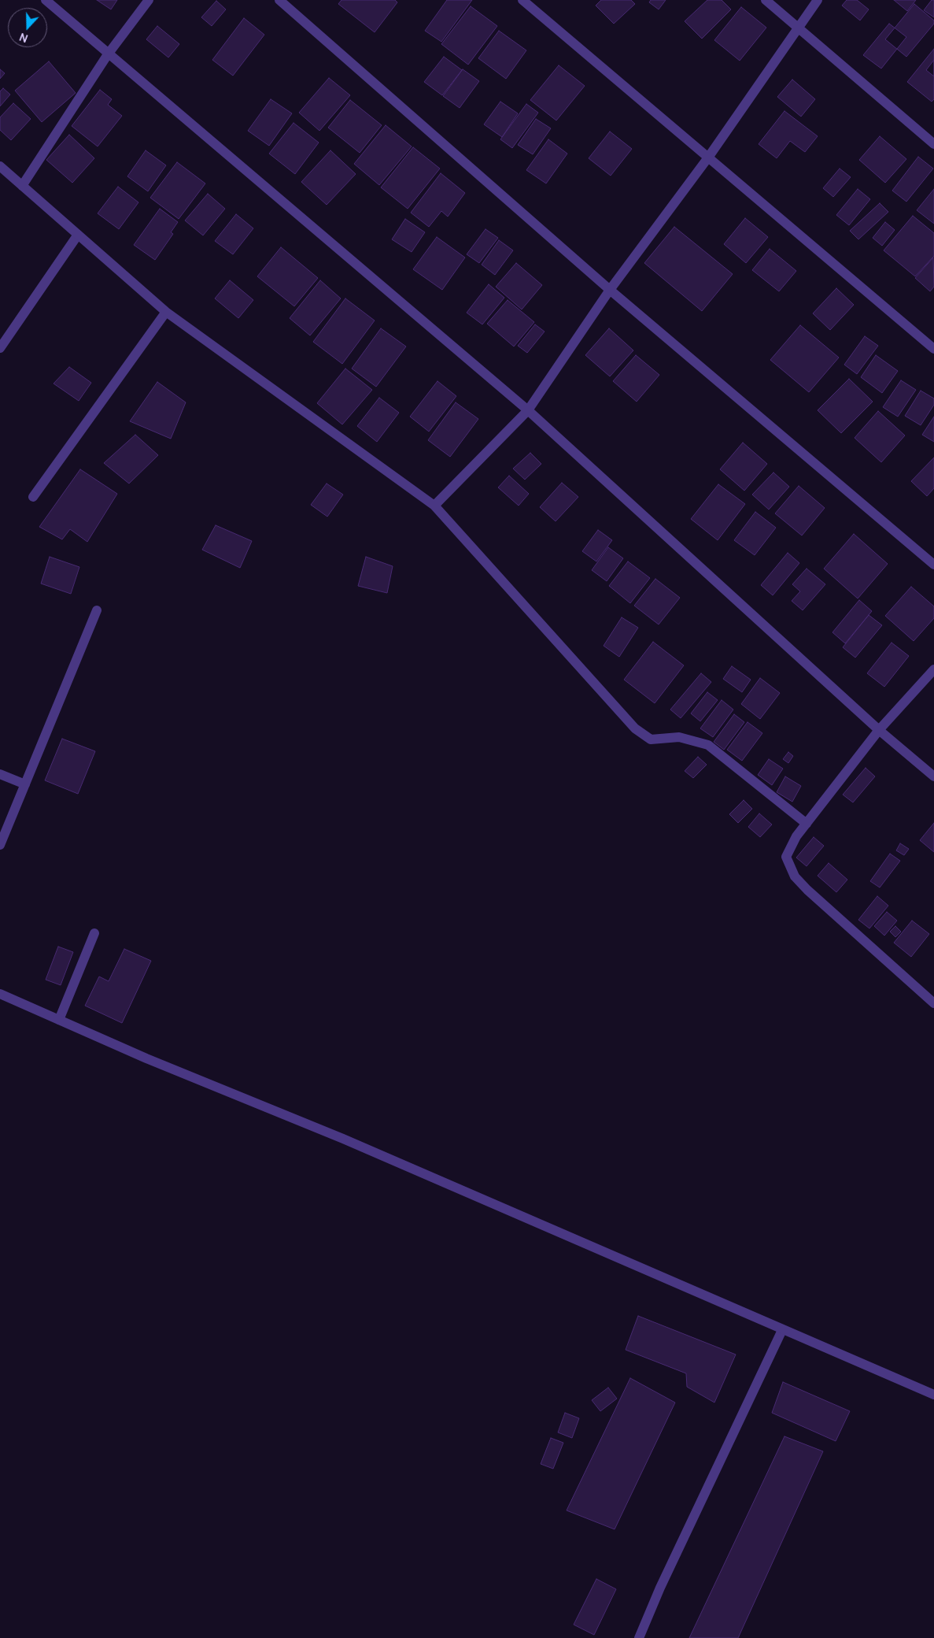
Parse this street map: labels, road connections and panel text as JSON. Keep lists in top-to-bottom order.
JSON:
{
  "north": "bottom"
}
